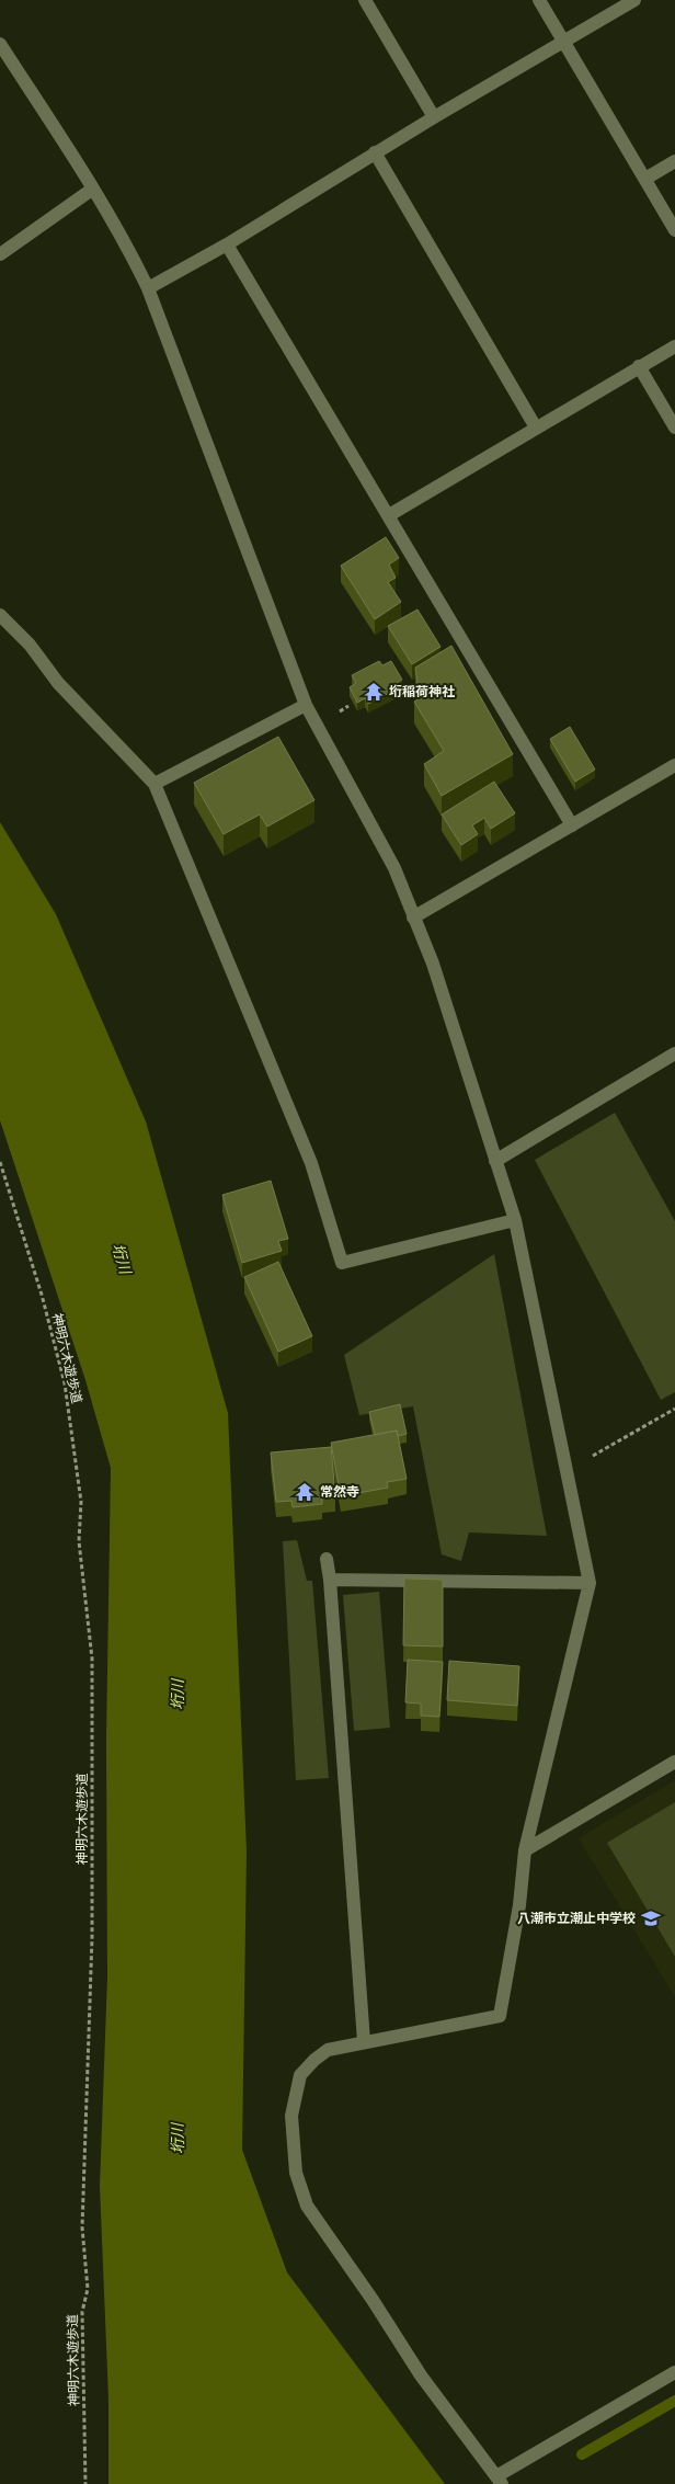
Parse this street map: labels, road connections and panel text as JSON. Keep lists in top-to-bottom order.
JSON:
{
  "streets": {
    "path": ["神明六木遊歩道"]
  },
  "water": ["垳川"],
  "places": {
    "temple": ["垳稲荷神社", "常然寺"],
    "school or university": ["八潮市立潮止中学校"]
  }
}
